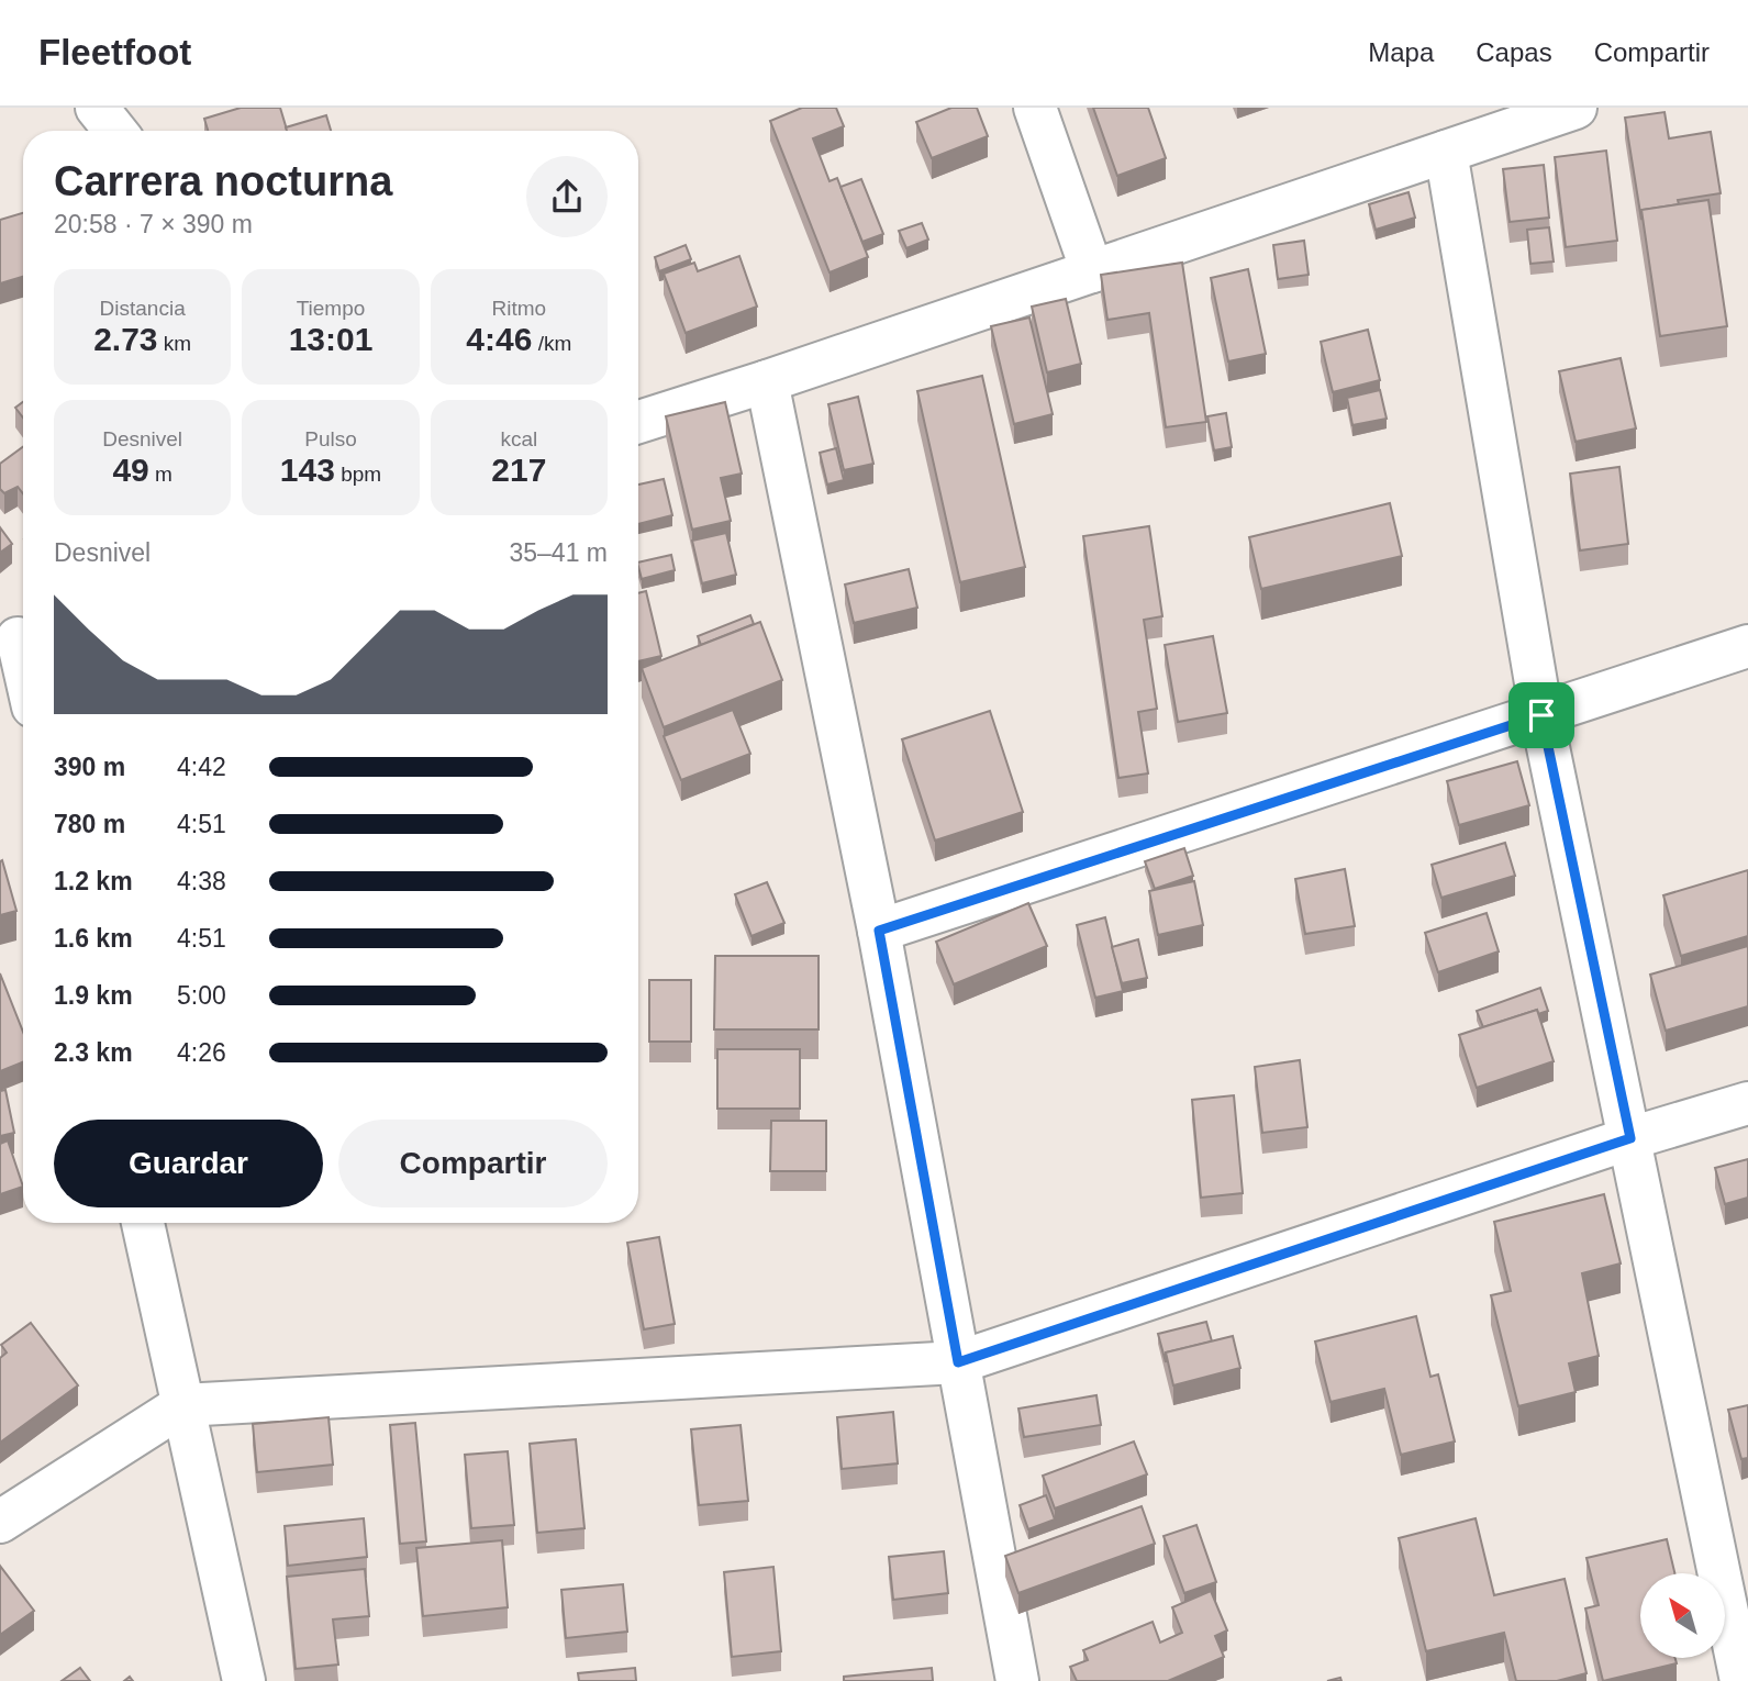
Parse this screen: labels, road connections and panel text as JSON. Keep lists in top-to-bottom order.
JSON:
{
  "north": "top left",
  "page": {
    "header": "Fleetfoot",
    "nav": ["Mapa", "Capas", "Compartir"],
    "heading": ["Carrera nocturna", "20:58 · 7 × 390 m"],
    "stats": [
      ["Distancia", "2.73 km"],
      ["Tiempo", "13:01"],
      ["Ritmo", "4:46 /km"],
      ["Desnivel", "49 m"],
      ["Pulso", "143 bpm"],
      ["kcal", "217"]
    ],
    "chart": ["Desnivel", "35–41 m"],
    "list": [
      {
        "name": "390 m",
        "note": "4:42"
      },
      {
        "name": "780 m",
        "note": "4:51"
      },
      {
        "name": "1.2 km",
        "note": "4:38"
      },
      {
        "name": "1.6 km",
        "note": "4:51"
      },
      {
        "name": "1.9 km",
        "note": "5:00"
      },
      {
        "name": "2.3 km",
        "note": "4:26"
      }
    ],
    "buttons": ["Guardar", "Compartir"]
  }
}
